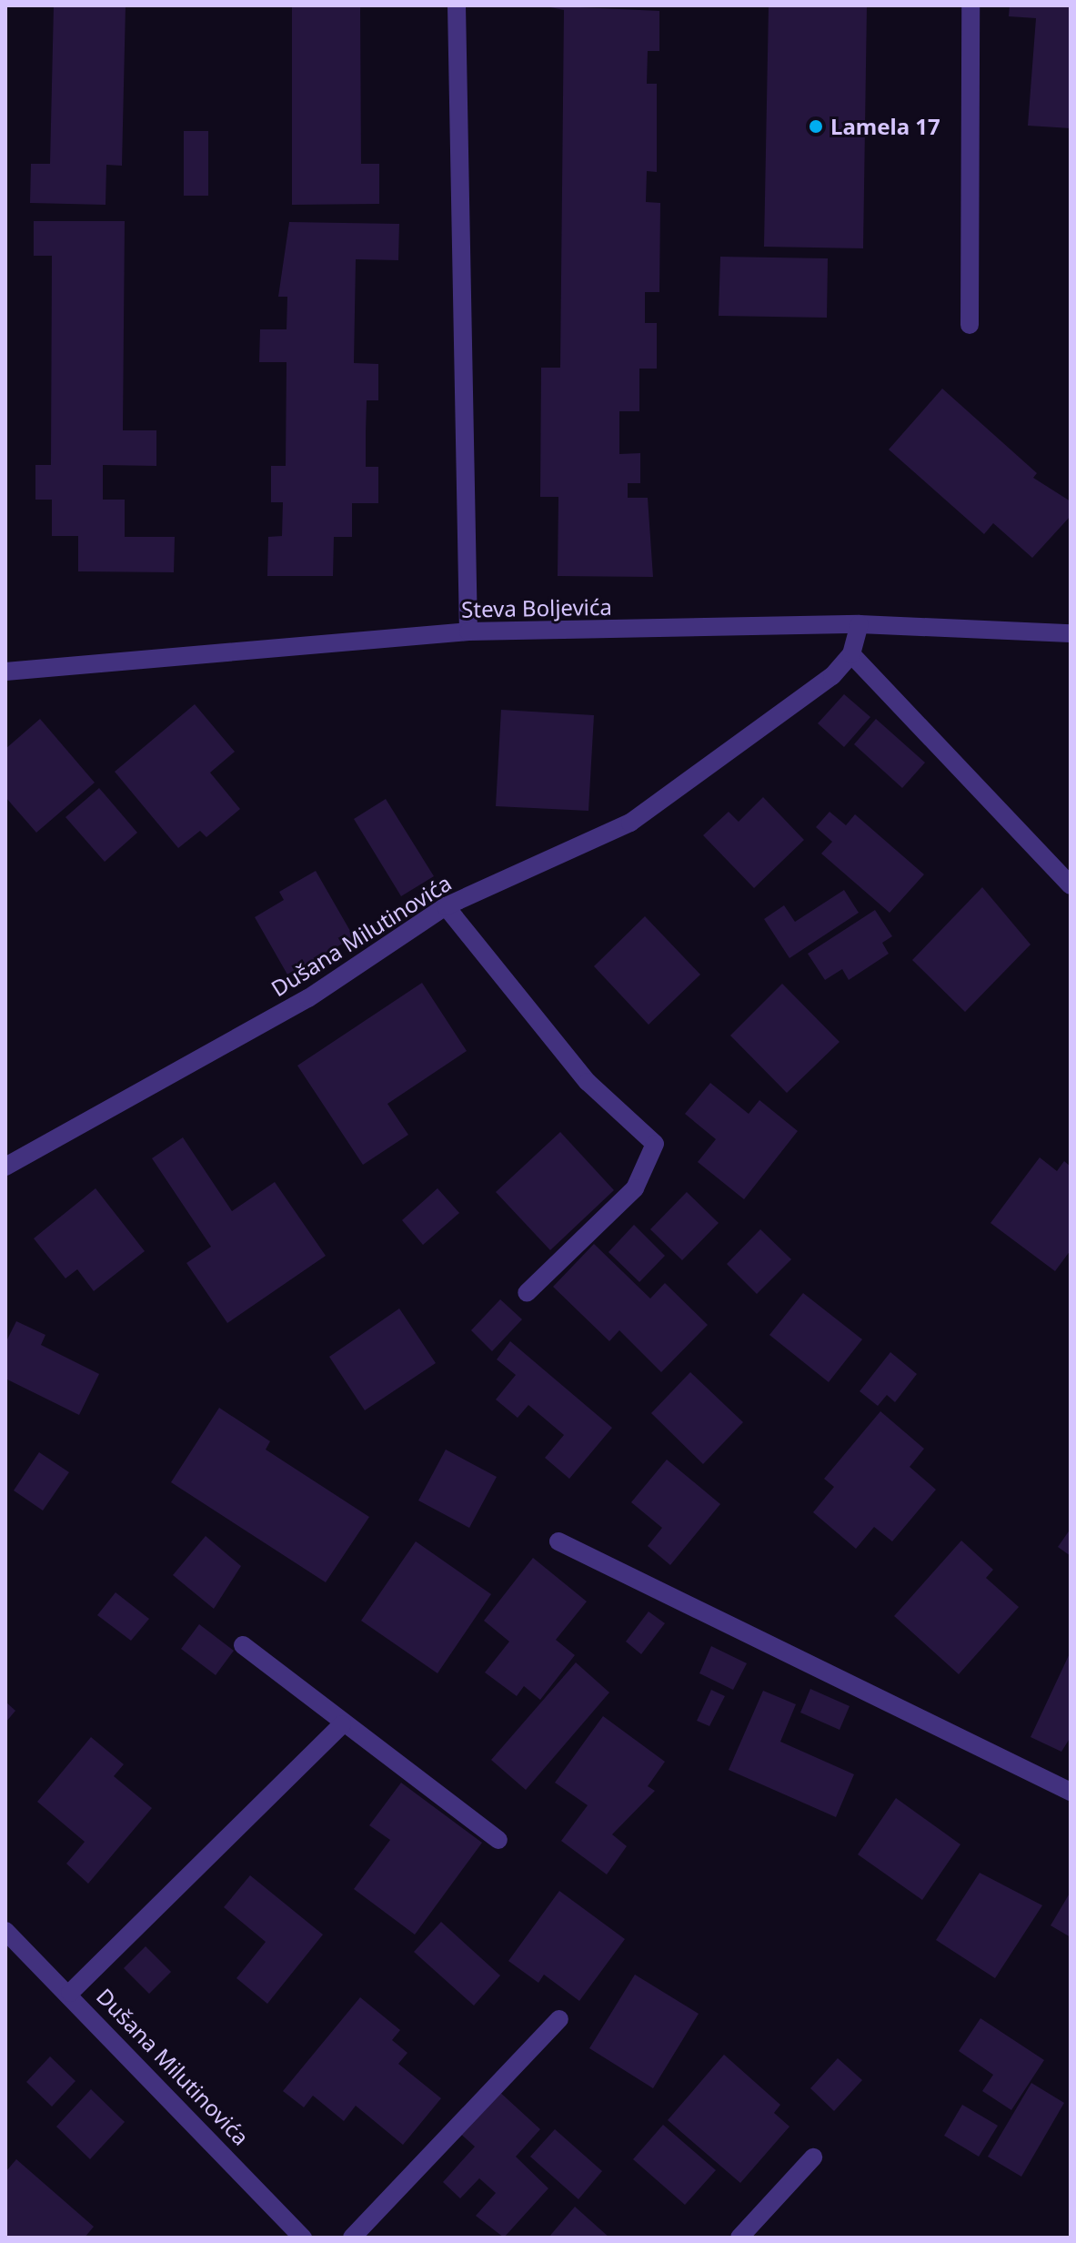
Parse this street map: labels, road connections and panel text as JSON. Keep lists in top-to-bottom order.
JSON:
{
  "streets": {
    "street": ["Steva Boljevića", "Dušana Milutinovića"]
  },
  "places": ["Lamela 17"]
}
